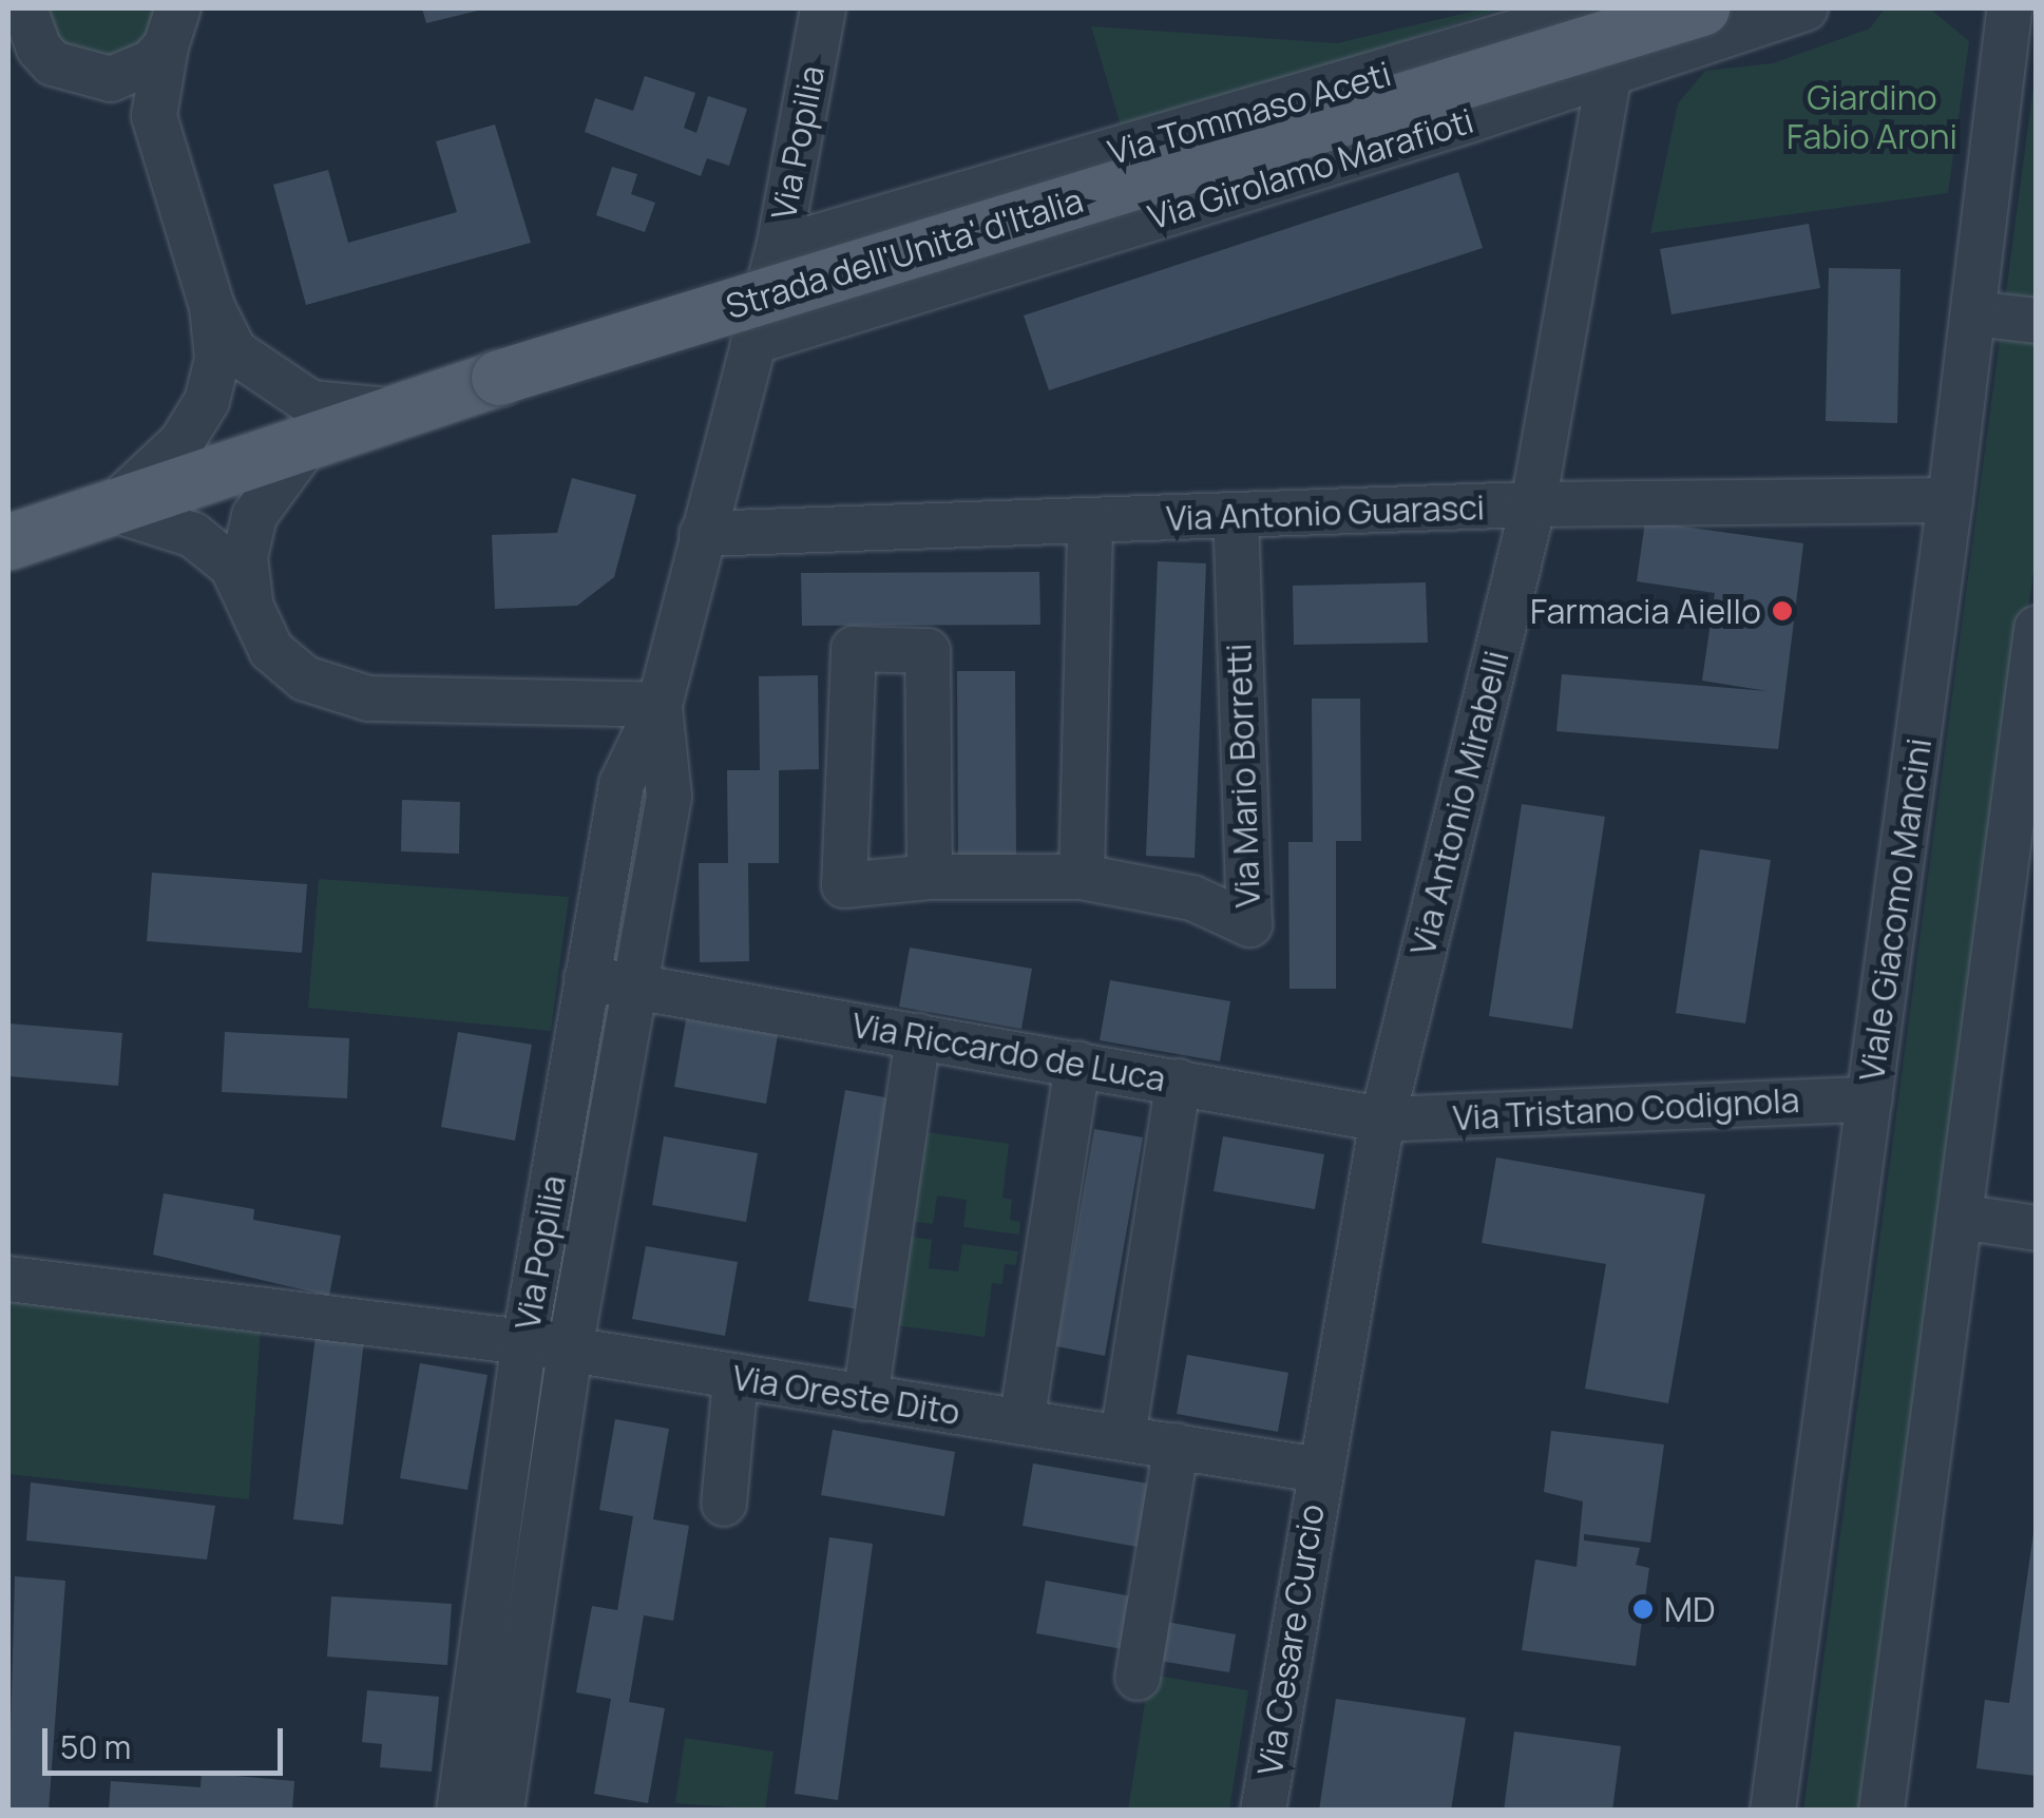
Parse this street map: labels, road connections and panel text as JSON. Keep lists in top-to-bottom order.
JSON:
{
  "streets": {
    "main road": ["Strada dell'Unita' d'Italia"],
    "street": [
      "Via Tommaso Aceti",
      "Via Popilia",
      "Via Girolamo Marafioti",
      "Via Antonio Guarasci",
      "Via Mario Borretti",
      "Via Antonio Mirabelli",
      "Viale Giacomo Mancini",
      "Via Riccardo de Luca",
      "Via Tristano Codignola",
      "Via Oreste Dito",
      "Via Cesare Curcio"
    ]
  },
  "crossings": [
    ["Via Tommaso Aceti", "Via Popilia"],
    ["Via Popilia", "Via Girolamo Marafioti"],
    ["Via Popilia", "Via Antonio Guarasci"],
    ["Via Popilia", "Via Riccardo de Luca"],
    ["Via Popilia", "Via Oreste Dito"],
    ["Via Girolamo Marafioti", "Via Antonio Mirabelli"],
    ["Via Antonio Guarasci", "Via Mario Borretti"],
    ["Via Antonio Guarasci", "Via Antonio Mirabelli"],
    ["Via Antonio Guarasci", "Viale Giacomo Mancini"],
    ["Via Antonio Mirabelli", "Via Riccardo de Luca"],
    ["Via Antonio Mirabelli", "Via Tristano Codignola"],
    ["Via Antonio Mirabelli", "Via Oreste Dito"],
    ["Via Antonio Mirabelli", "Via Cesare Curcio"],
    ["Viale Giacomo Mancini", "Via Tristano Codignola"],
    ["Via Riccardo de Luca", "Via Tristano Codignola"],
    ["Via Oreste Dito", "Via Cesare Curcio"]
  ],
  "parks": ["Giardino Fabio Aroni"],
  "places": ["Farmacia Aiello", "MD"],
  "scale_bar": "50 m"
}
